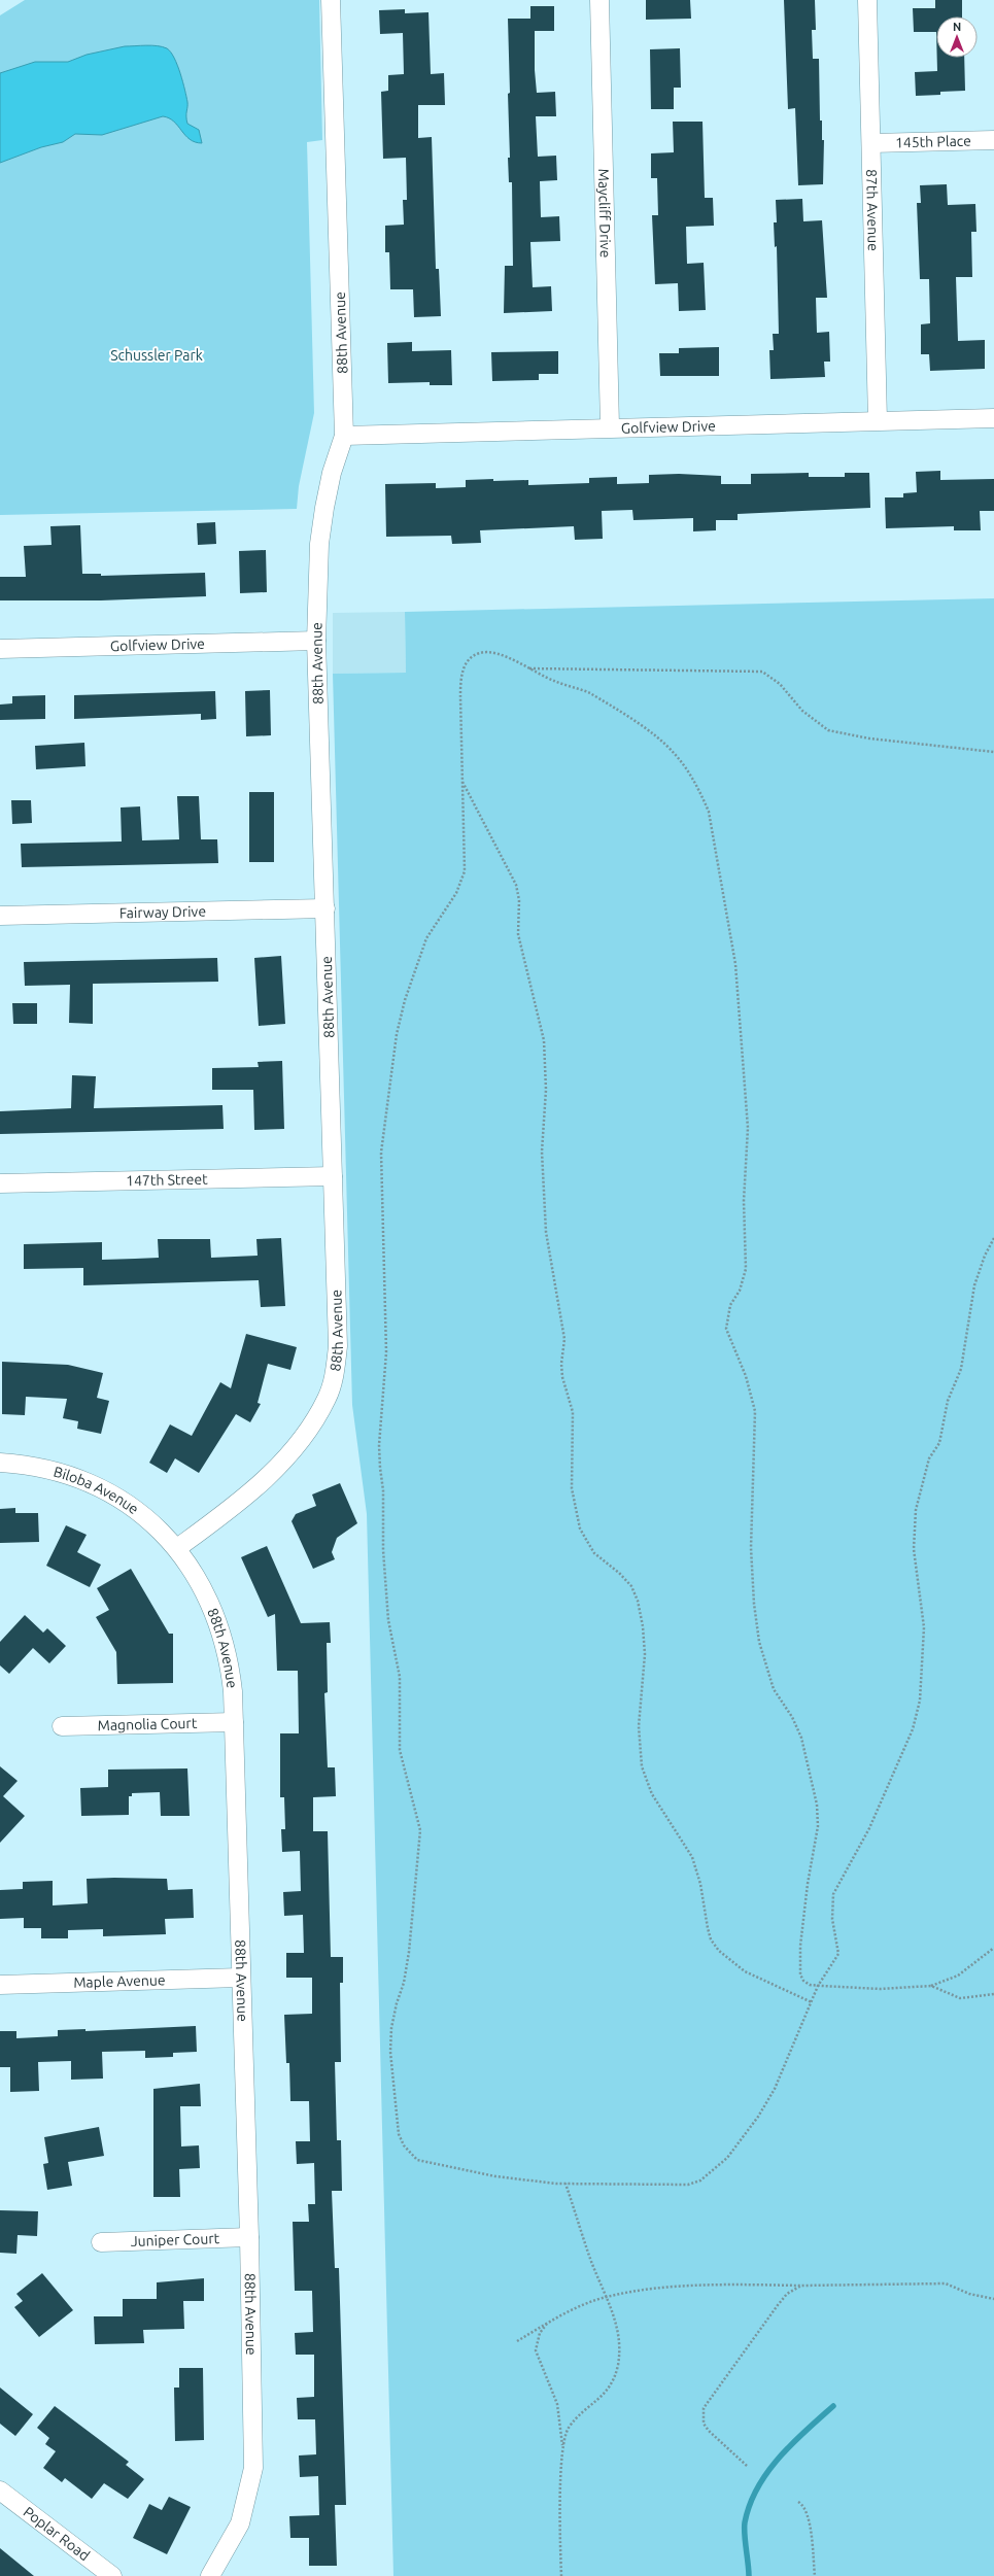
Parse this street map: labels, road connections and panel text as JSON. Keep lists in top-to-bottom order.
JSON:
{
  "streets": {
    "street": [
      "145th Place",
      "87th Avenue",
      "Maycliff Drive",
      "88th Avenue",
      "Golfview Drive",
      "Fairway Drive",
      "147th Street",
      "Biloba Avenue",
      "Magnolia Court",
      "Maple Avenue",
      "Juniper Court",
      "Poplar Road"
    ]
  },
  "crossings": [
    ["145th Place", "87th Avenue"],
    ["87th Avenue", "Golfview Drive"],
    ["Maycliff Drive", "Golfview Drive"],
    ["88th Avenue", "Golfview Drive"],
    ["88th Avenue", "Fairway Drive"],
    ["88th Avenue", "147th Street"],
    ["88th Avenue", "Biloba Avenue"],
    ["88th Avenue", "Magnolia Court"],
    ["88th Avenue", "Maple Avenue"],
    ["88th Avenue", "Juniper Court"]
  ],
  "parks": ["Schussler Park"],
  "north": "top"
}
